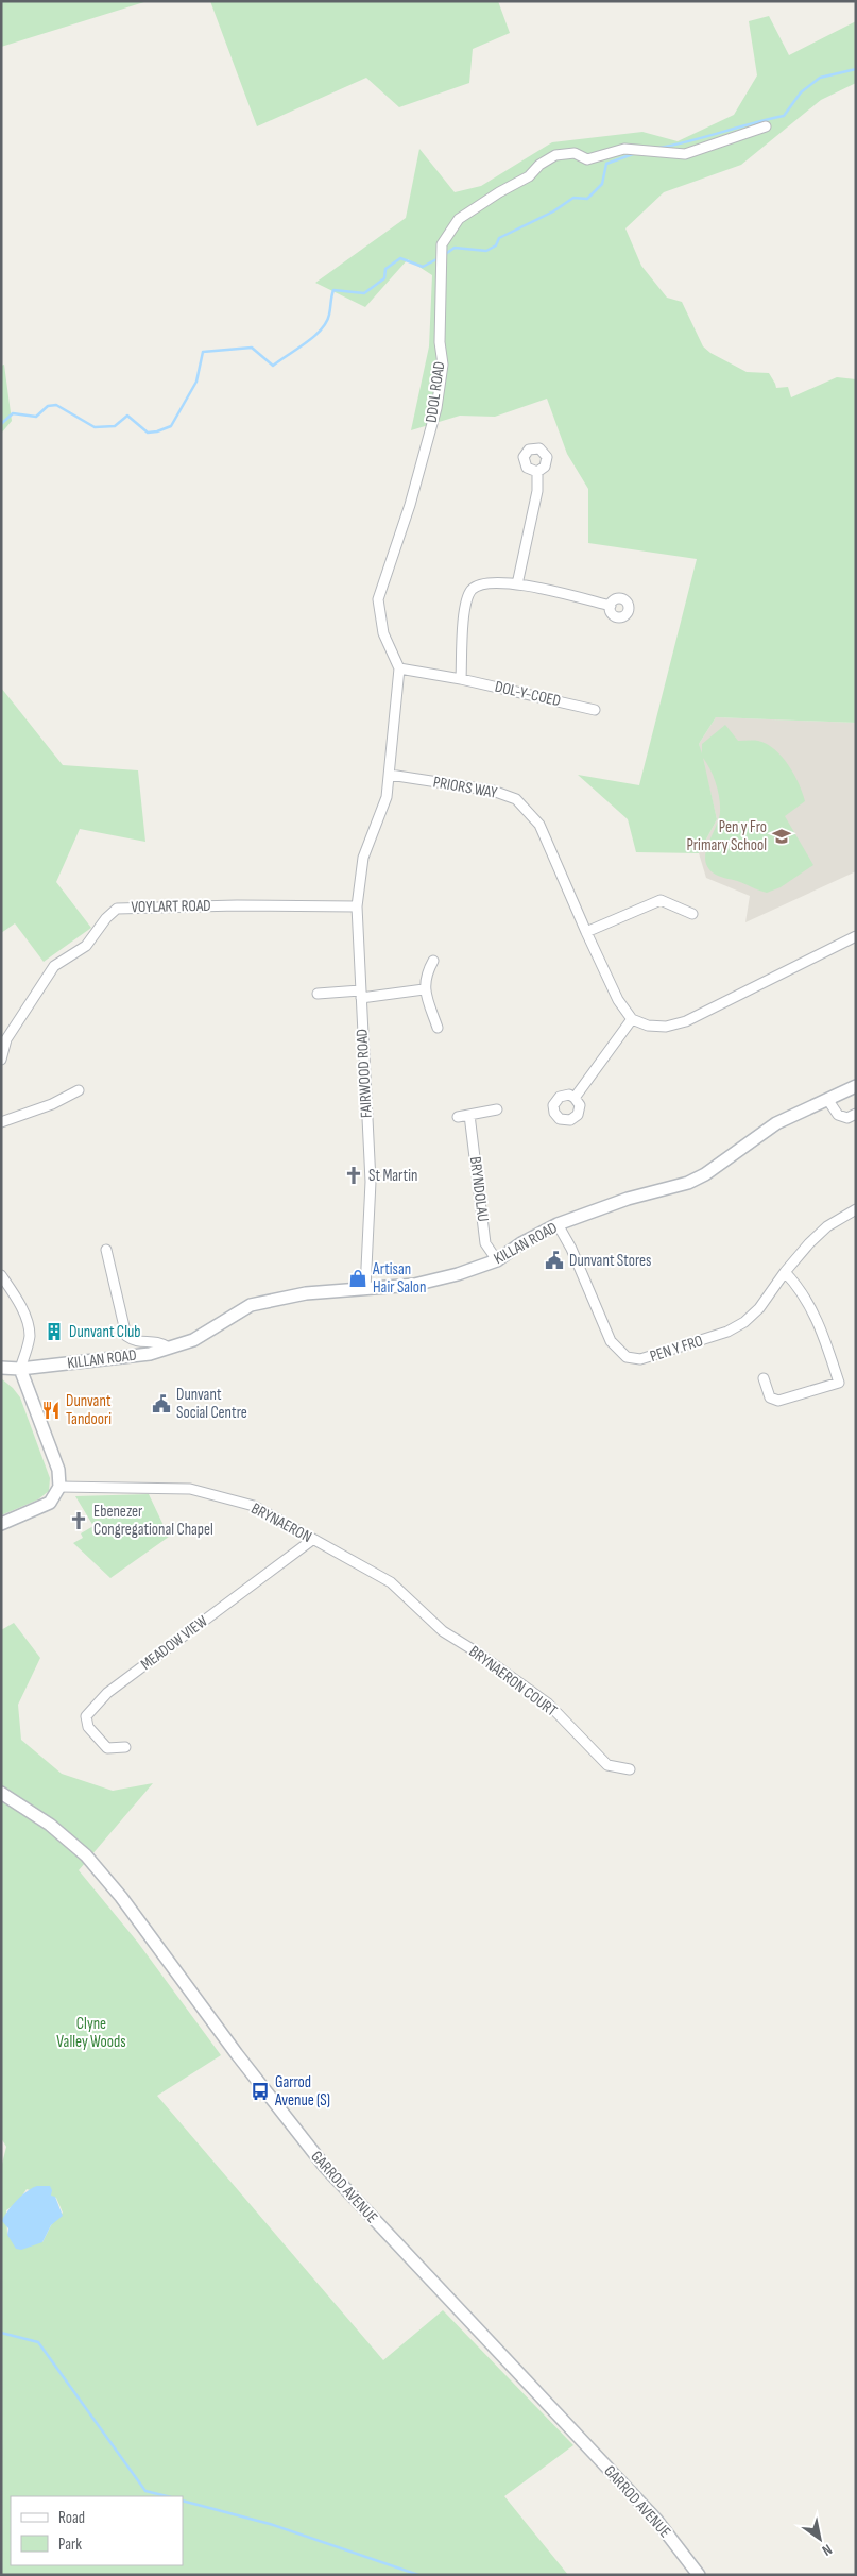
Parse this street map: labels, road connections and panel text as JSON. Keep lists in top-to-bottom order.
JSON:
{
  "streets": {
    "main road": ["KILLAN ROAD", "GARROD AVENUE"],
    "street": [
      "DDOL ROAD",
      "DOL-Y-COED",
      "PRIORS WAY",
      "VOYLART ROAD",
      "FAIRWOOD ROAD",
      "BRYNDOLAU",
      "PEN Y FRO",
      "BRYNAERON",
      "MEADOW VIEW",
      "BRYNAERON COURT"
    ]
  },
  "crossings": [
    ["DDOL ROAD", "DOL-Y-COED"],
    ["DDOL ROAD", "PRIORS WAY"],
    ["DDOL ROAD", "FAIRWOOD ROAD"],
    ["VOYLART ROAD", "FAIRWOOD ROAD"],
    ["FAIRWOOD ROAD", "KILLAN ROAD"],
    ["BRYNDOLAU", "KILLAN ROAD"],
    ["KILLAN ROAD", "PEN Y FRO"],
    ["BRYNAERON", "MEADOW VIEW"],
    ["BRYNAERON", "BRYNAERON COURT"]
  ],
  "parks": ["Clyne Valley Woods"],
  "places": {
    "school or university": ["Pen y Fro Primary School"],
    "church": ["St Martin", "Ebenezer Congregational Chapel"],
    "public building": ["Dunvant Stores", "Dunvant Social Centre"],
    "shop": ["Artisan Hair Salon"],
    "building": ["Dunvant Club"],
    "restaurant": ["Dunvant Tandoori"],
    "bus stop": ["Garrod Avenue (S)"]
  },
  "legend": ["Road", "Park"],
  "north": "bottom right"
}
